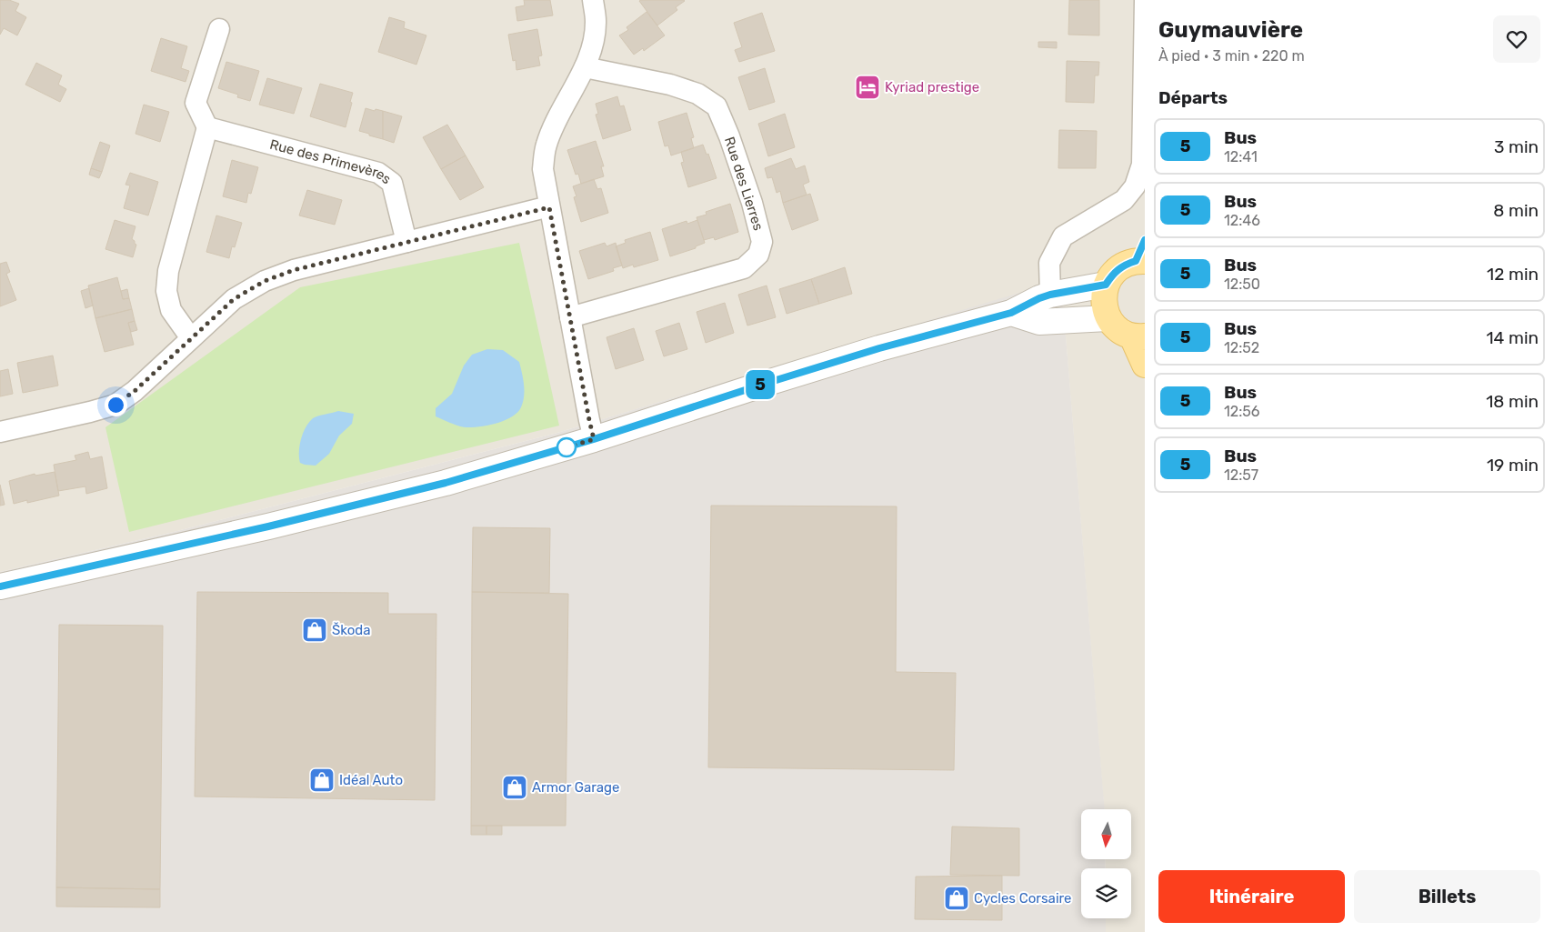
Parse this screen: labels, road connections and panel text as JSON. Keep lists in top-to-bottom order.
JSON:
{
  "streets": {
    "street": ["Rue des Primevères", "Rue des Lierres"]
  },
  "places": {
    "hotel": ["Kyriad prestige"],
    "shop": [
      "Škoda",
      "Idéal Auto",
      "Armor Garage",
      "Cycles Corsaire"
    ]
  },
  "lines": ["bus line 5"],
  "north": "bottom",
  "page": {
    "on_map": "5",
    "heading": [
      ["Guymauvière", "À pied · 3 min · 220 m"],
      "Départs"
    ],
    "list": [
      {
        "mark": "5",
        "name": "Bus",
        "note": "12:41",
        "value": "3 min"
      },
      {
        "mark": "5",
        "name": "Bus",
        "note": "12:46",
        "value": "8 min"
      },
      {
        "mark": "5",
        "name": "Bus",
        "note": "12:50",
        "value": "12 min"
      },
      {
        "mark": "5",
        "name": "Bus",
        "note": "12:52",
        "value": "14 min"
      },
      {
        "mark": "5",
        "name": "Bus",
        "note": "12:56",
        "value": "18 min"
      },
      {
        "mark": "5",
        "name": "Bus",
        "note": "12:57",
        "value": "19 min"
      }
    ],
    "buttons": ["Itinéraire", "Billets"]
  }
}
